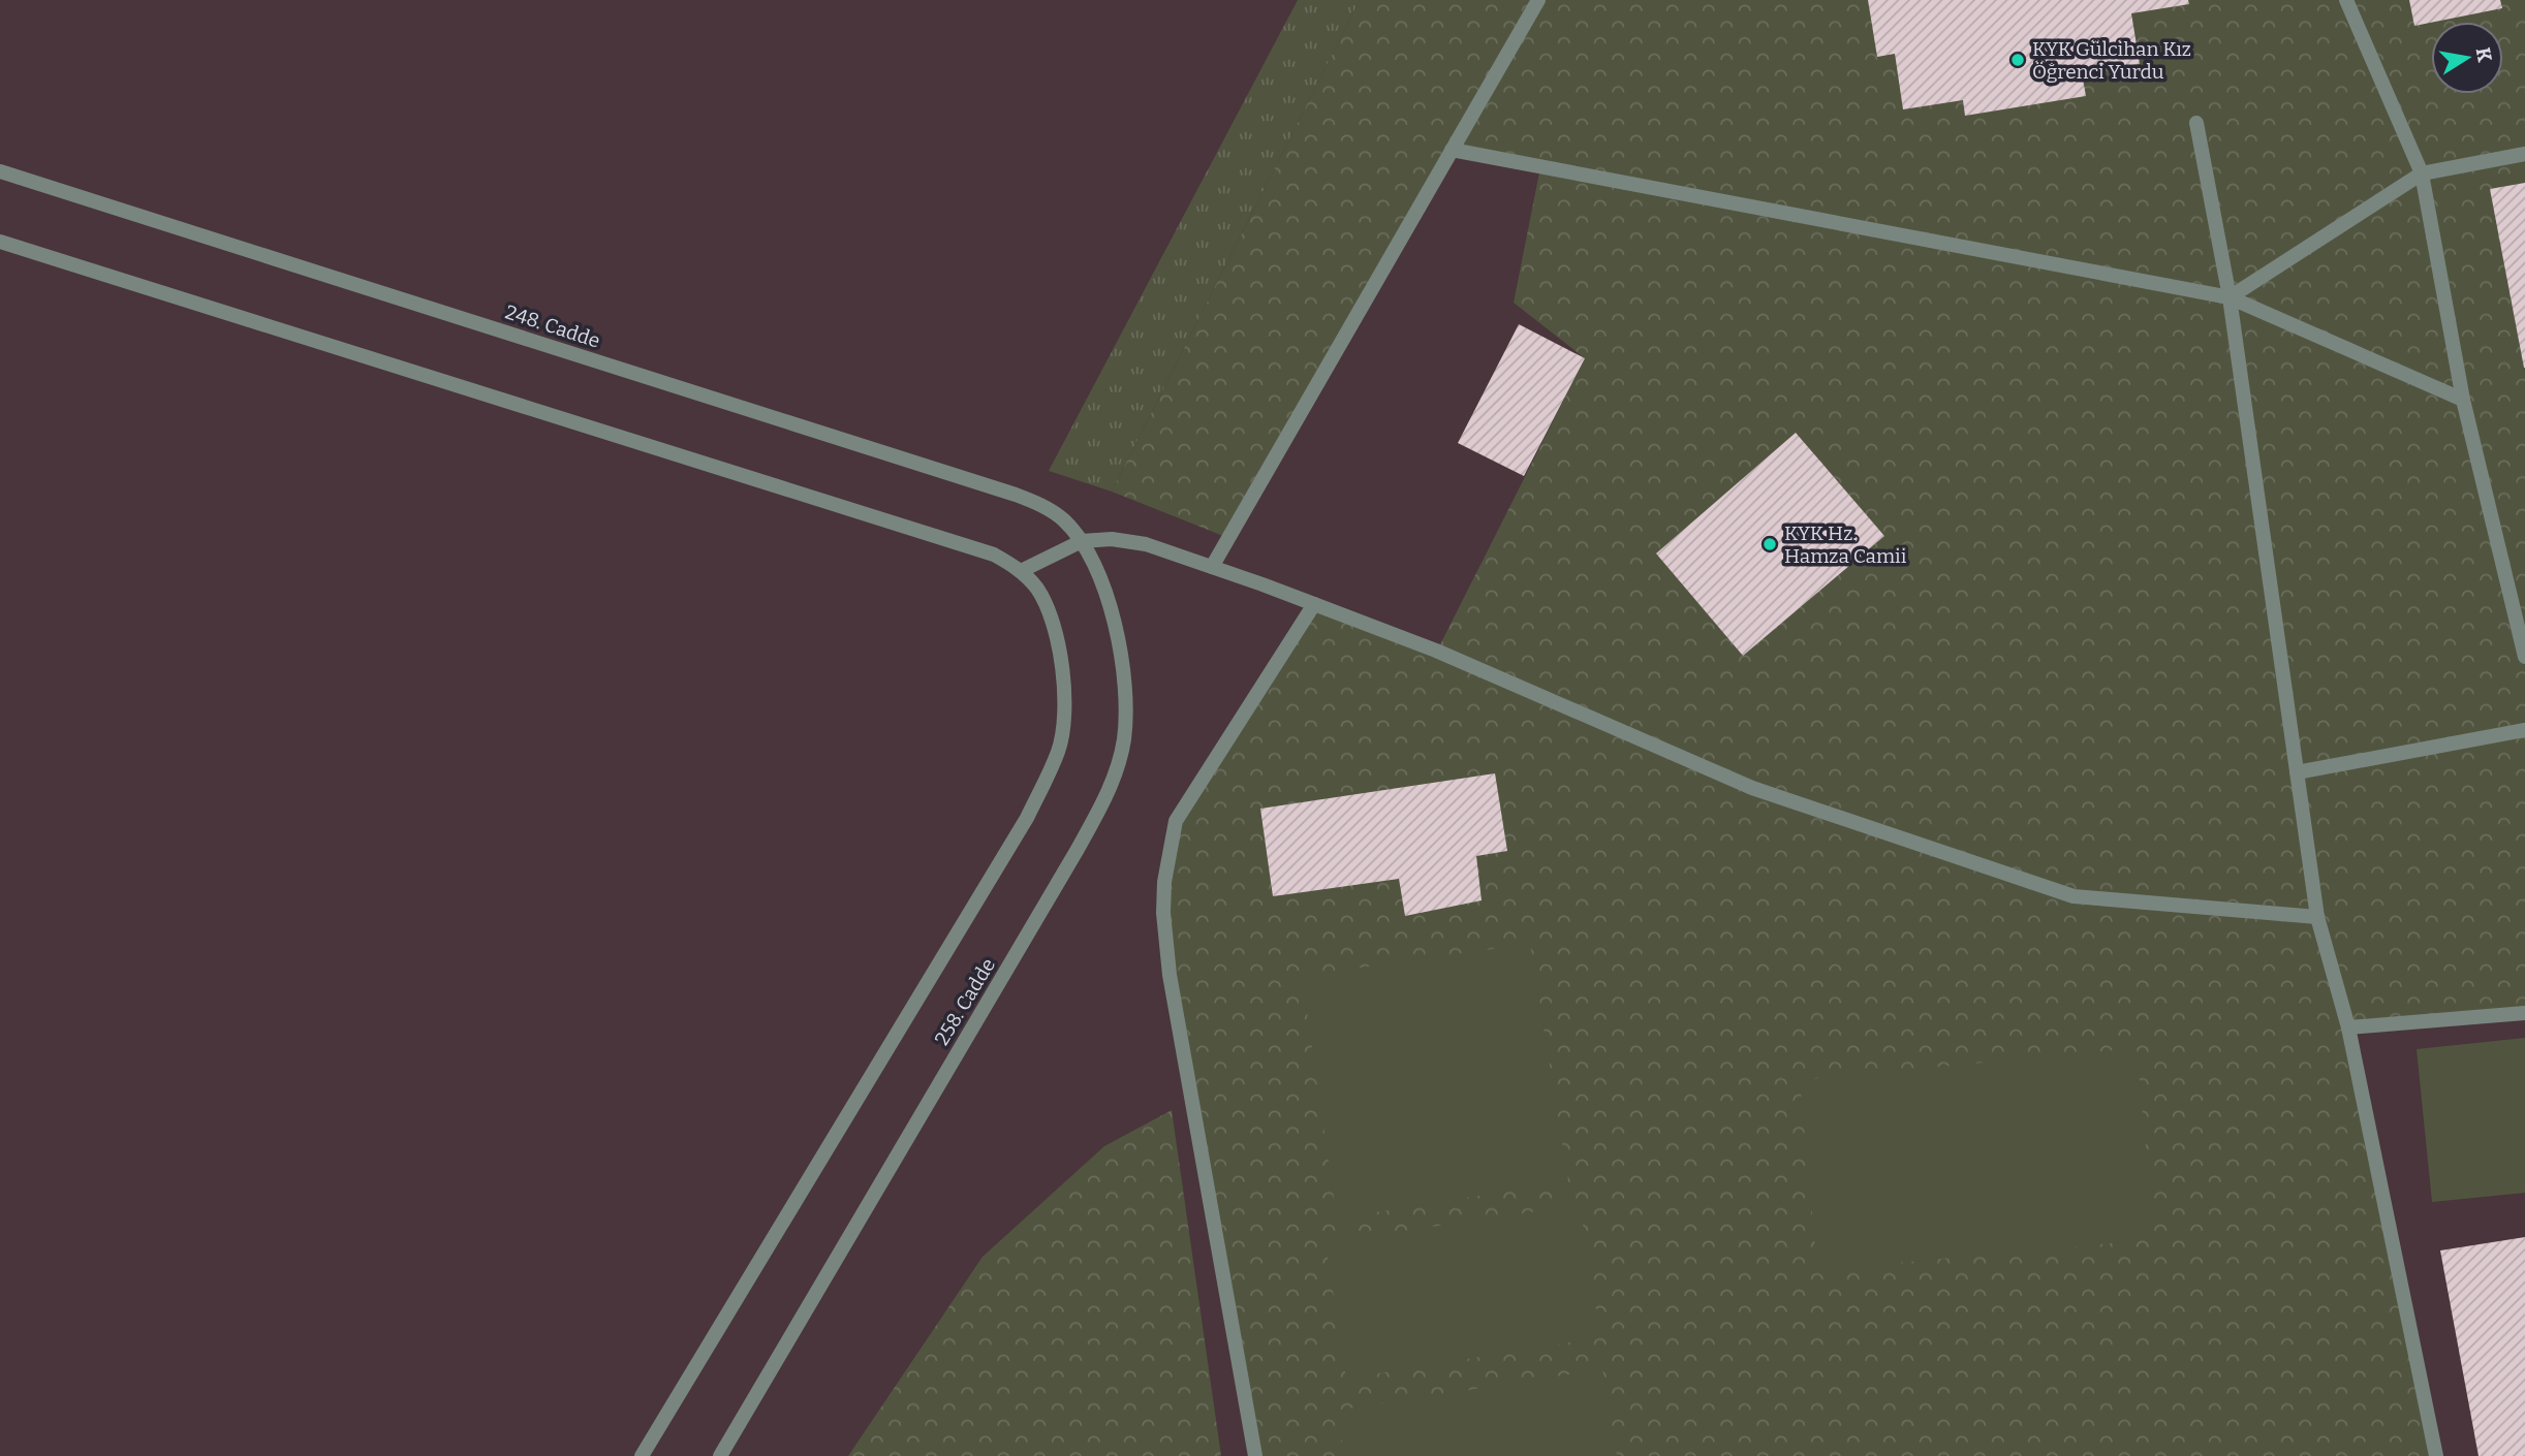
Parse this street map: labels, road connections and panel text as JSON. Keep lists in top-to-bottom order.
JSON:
{
  "streets": {
    "street": ["248. Cadde", "258. Cadde"]
  },
  "crossings": [
    ["248. Cadde", "258. Cadde"]
  ],
  "places": ["KYK Gülcihan Kız Öğrenci Yurdu", "KYK Hz. Hamza Camii"],
  "north": "right"
}
